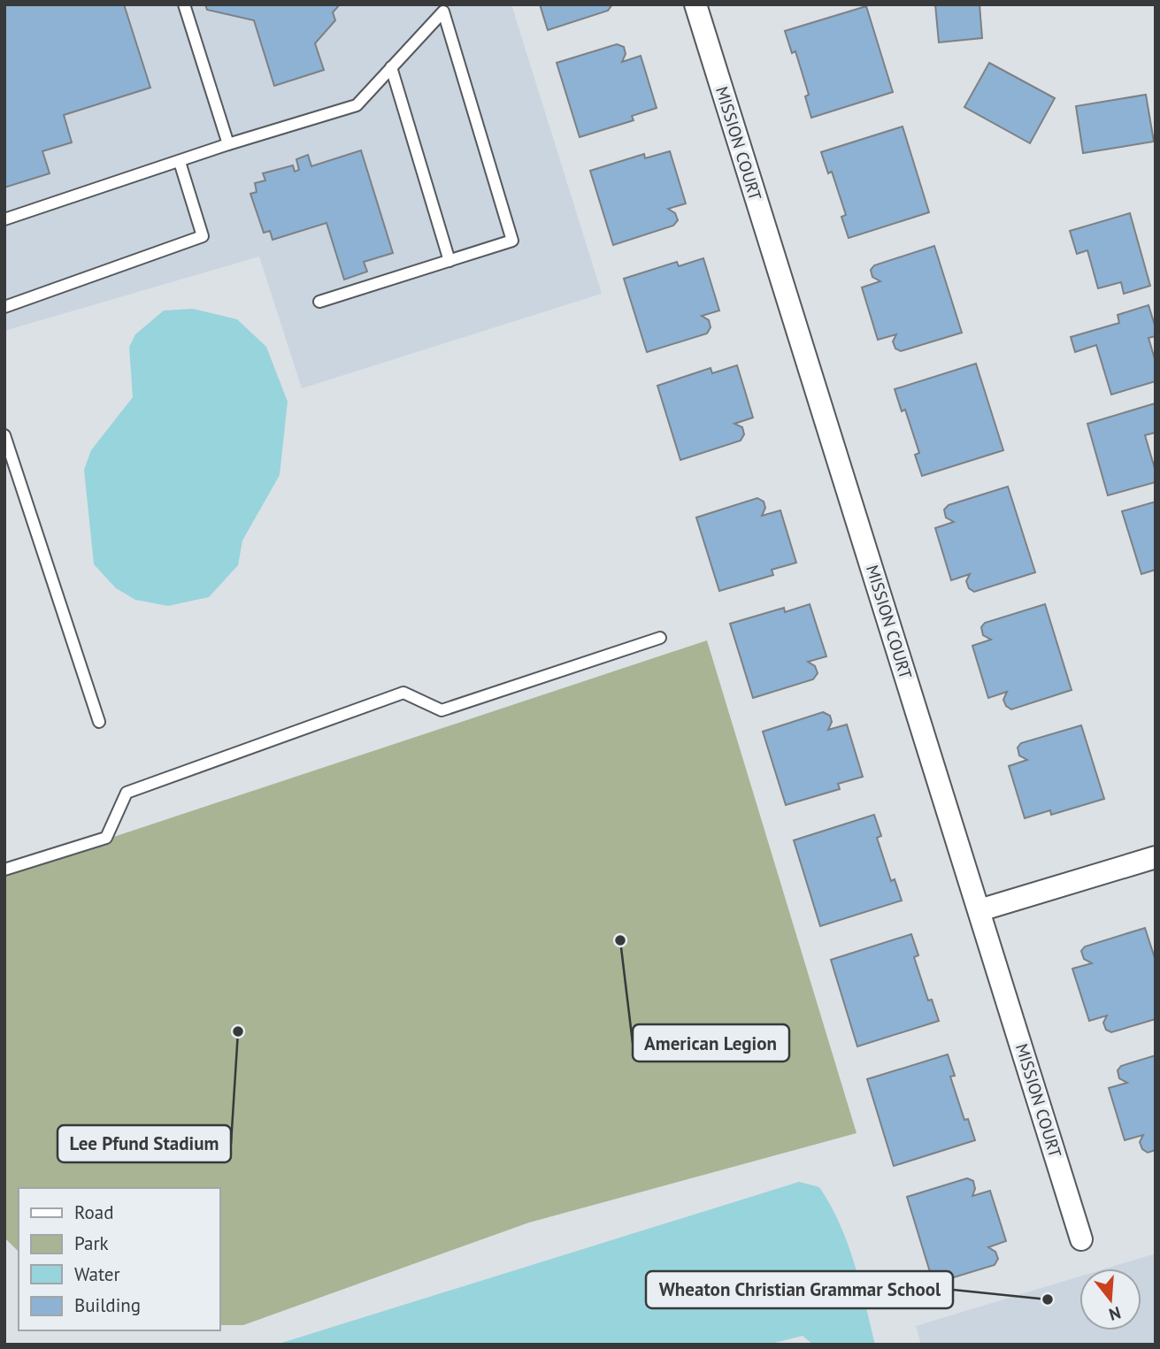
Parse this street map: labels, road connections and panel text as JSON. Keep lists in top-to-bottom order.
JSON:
{
  "streets": {
    "street": ["MISSION COURT"]
  },
  "places": ["American Legion", "Lee Pfund Stadium", "Wheaton Christian Grammar School"],
  "legend": [
    "Road",
    "Park",
    "Water",
    "Building"
  ],
  "north": "bottom"
}
